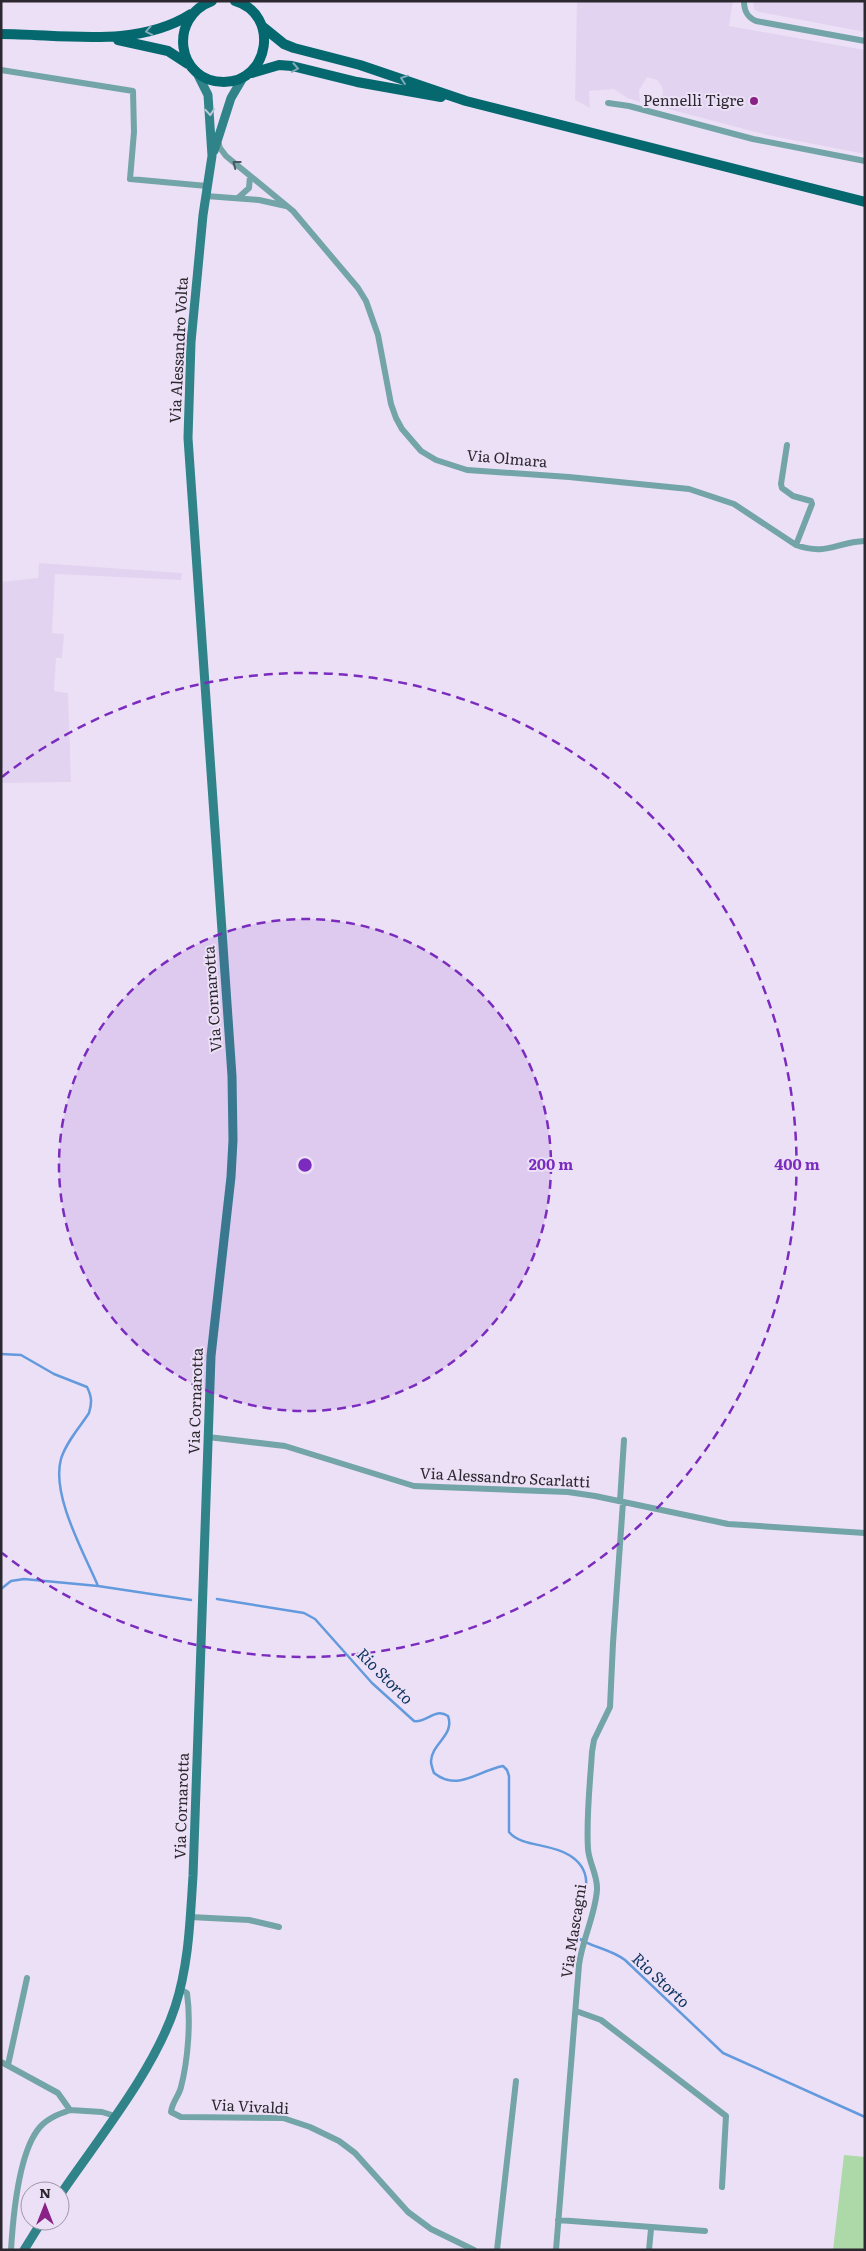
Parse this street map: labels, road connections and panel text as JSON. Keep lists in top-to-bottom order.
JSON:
{
  "streets": {
    "main road": ["Via Alessandro Volta", "Via Cornarotta"],
    "street": [
      "Via Olmara",
      "Via Alessandro Scarlatti",
      "Via Mascagni",
      "Via Vivaldi"
    ]
  },
  "crossings": [
    ["Via Alessandro Volta", "Via Olmara"],
    ["Via Alessandro Volta", "Via Cornarotta"],
    ["Via Cornarotta", "Via Alessandro Scarlatti"],
    ["Via Cornarotta", "Via Vivaldi"],
    ["Via Alessandro Scarlatti", "Via Mascagni"]
  ],
  "water": ["Rio Storto"],
  "places": ["Pennelli Tigre"],
  "north": "top",
  "rings": ["200 m", "400 m"]
}
